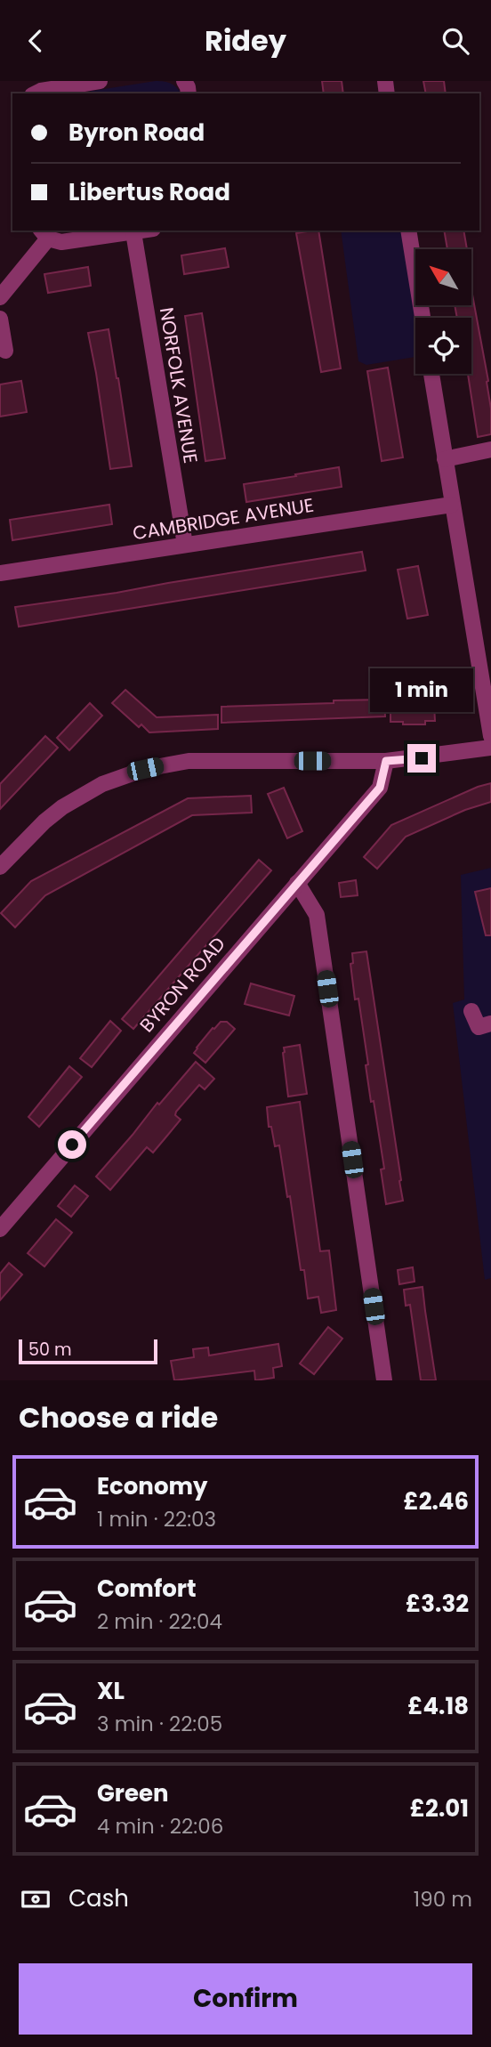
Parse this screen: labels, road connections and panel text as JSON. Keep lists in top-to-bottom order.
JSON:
{
  "streets": {
    "street": ["NORFOLK AVENUE", "CAMBRIDGE AVENUE", "BYRON ROAD"]
  },
  "crossings": [
    ["NORFOLK AVENUE", "CAMBRIDGE AVENUE"]
  ],
  "scale_bar": "50 m",
  "north": "top left",
  "page": {
    "header": "Ridey",
    "banner": ["Byron Road", "Libertus Road"],
    "bubble": "1 min",
    "scale": "50 m",
    "heading": "Choose a ride",
    "list": [
      {
        "name": "Economy",
        "note": "1 min · 22:03",
        "value": "£2.46"
      },
      {
        "name": "Comfort",
        "note": "2 min · 22:04",
        "value": "£3.32"
      },
      {
        "name": "XL",
        "note": "3 min · 22:05",
        "value": "£4.18"
      },
      {
        "name": "Green",
        "note": "4 min · 22:06",
        "value": "£2.01"
      }
    ],
    "pay": ["Cash", "190 m"],
    "buttons": "Confirm"
  }
}
